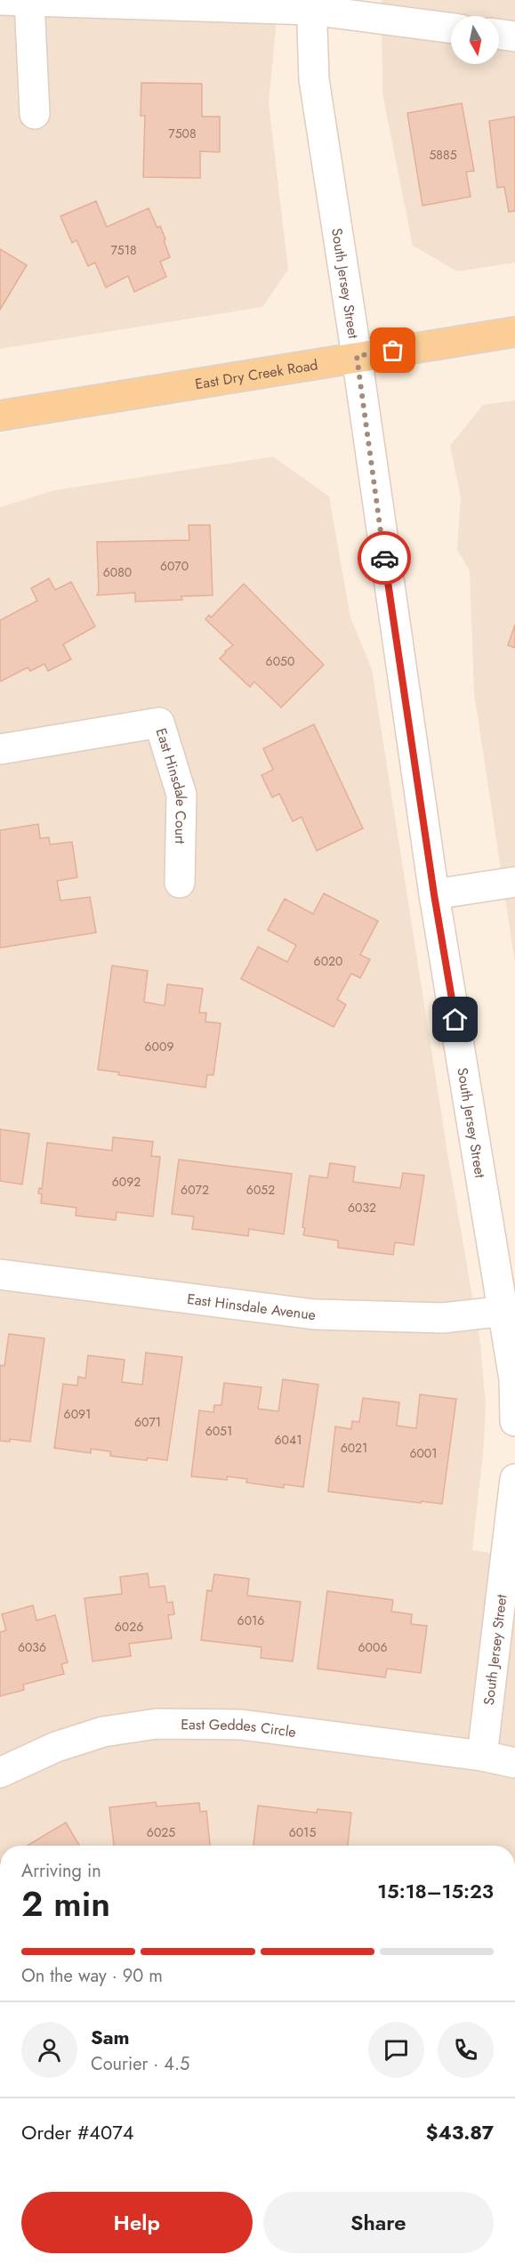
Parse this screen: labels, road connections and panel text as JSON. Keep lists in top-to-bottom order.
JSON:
{
  "streets": {
    "main road": ["East Dry Creek Road"],
    "street": [
      "South Jersey Street",
      "East Hinsdale Court",
      "East Hinsdale Avenue",
      "East Geddes Circle"
    ]
  },
  "crossings": [
    ["South Jersey Street", "East Dry Creek Road"],
    ["South Jersey Street", "East Hinsdale Avenue"],
    ["South Jersey Street", "East Geddes Circle"]
  ],
  "house_numbers": [
    "7508",
    "5885",
    "7518",
    "6070",
    "6080",
    "6050",
    "6020",
    "6009",
    "6092",
    "6072",
    "6052",
    "6032",
    "6091",
    "6071",
    "6051",
    "6041",
    "6021",
    "6001",
    "6016",
    "6026",
    "6036",
    "6006",
    "6025",
    "6015"
  ],
  "north": "bottom",
  "page": {
    "heading": ["2 min", "Arriving in", "15:18–15:23"],
    "panel": [
      "Sam",
      "Courier · 4.5",
      "Order #4074",
      "$43.87"
    ],
    "bar": "On the way · 90 m",
    "buttons": ["Help", "Share"]
  }
}
